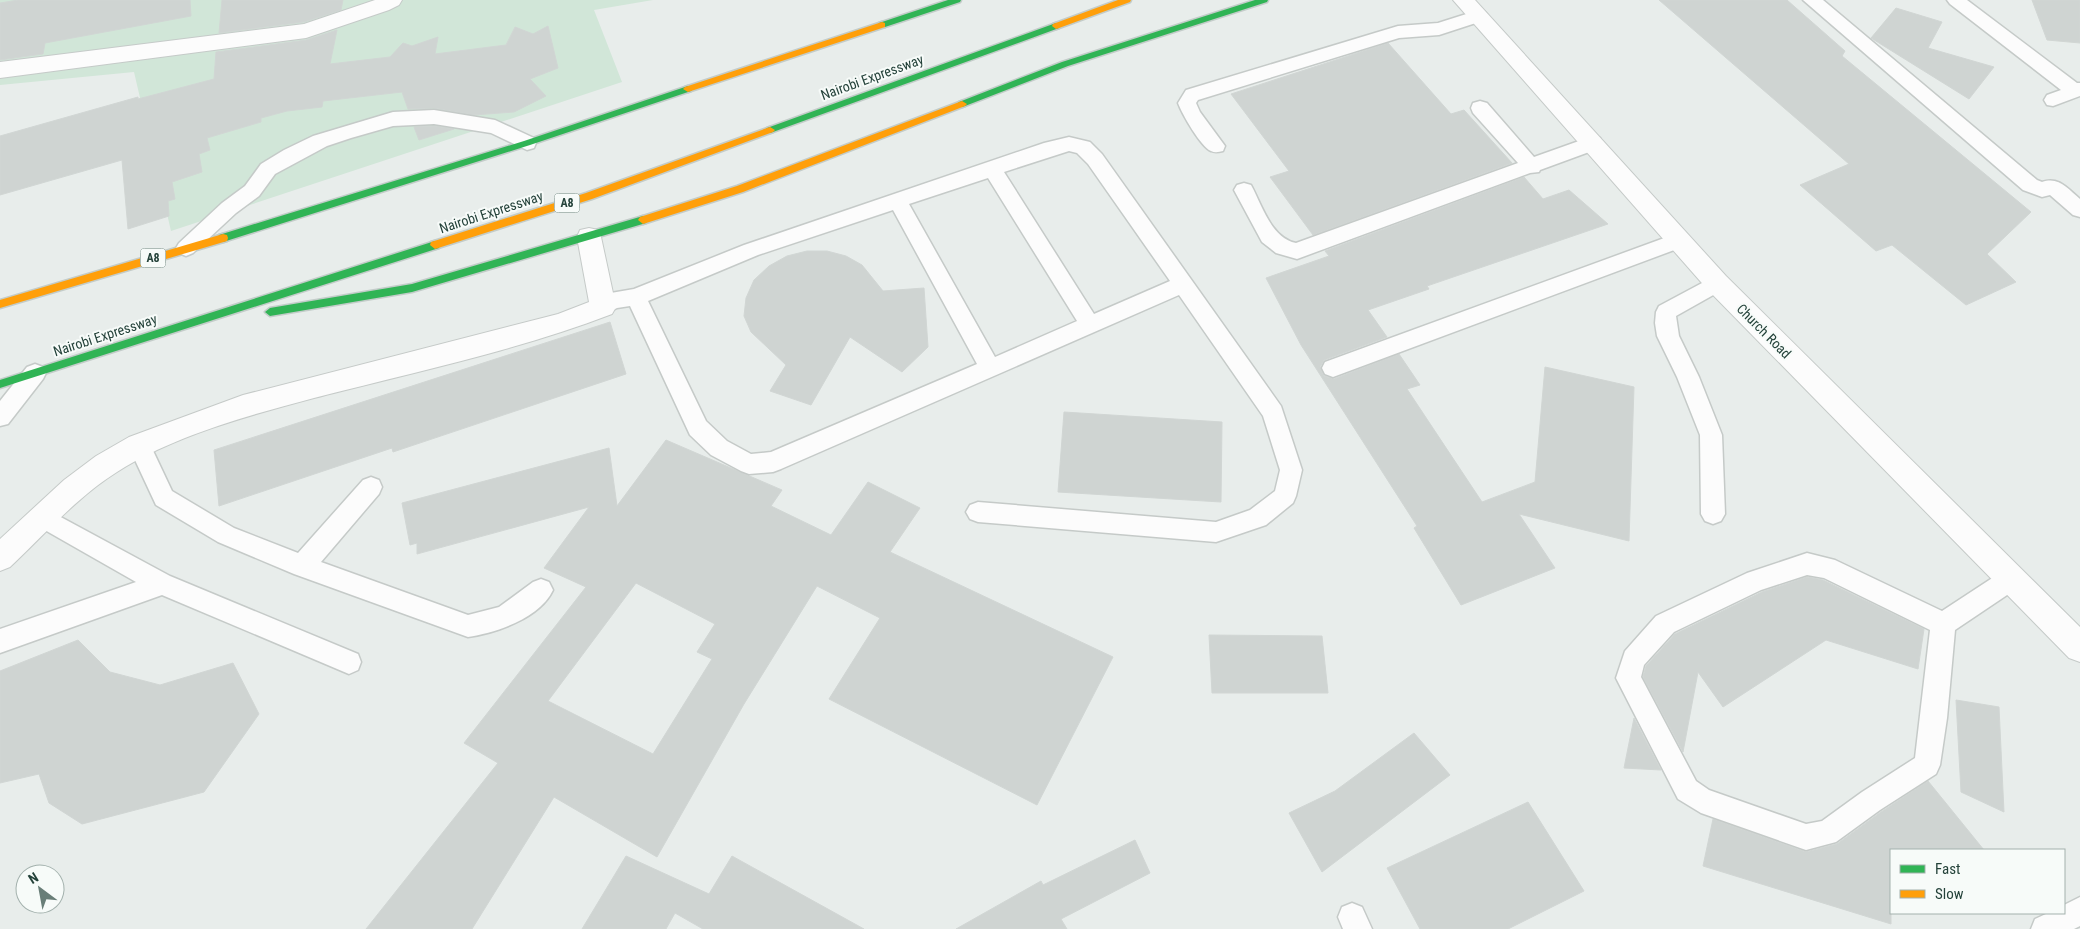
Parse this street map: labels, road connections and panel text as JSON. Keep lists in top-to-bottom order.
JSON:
{
  "streets": {
    "highway": ["Nairobi Expressway", "A8"],
    "street": ["Church Road"]
  },
  "legend": ["Fast", "Slow"],
  "north": "top left"
}
